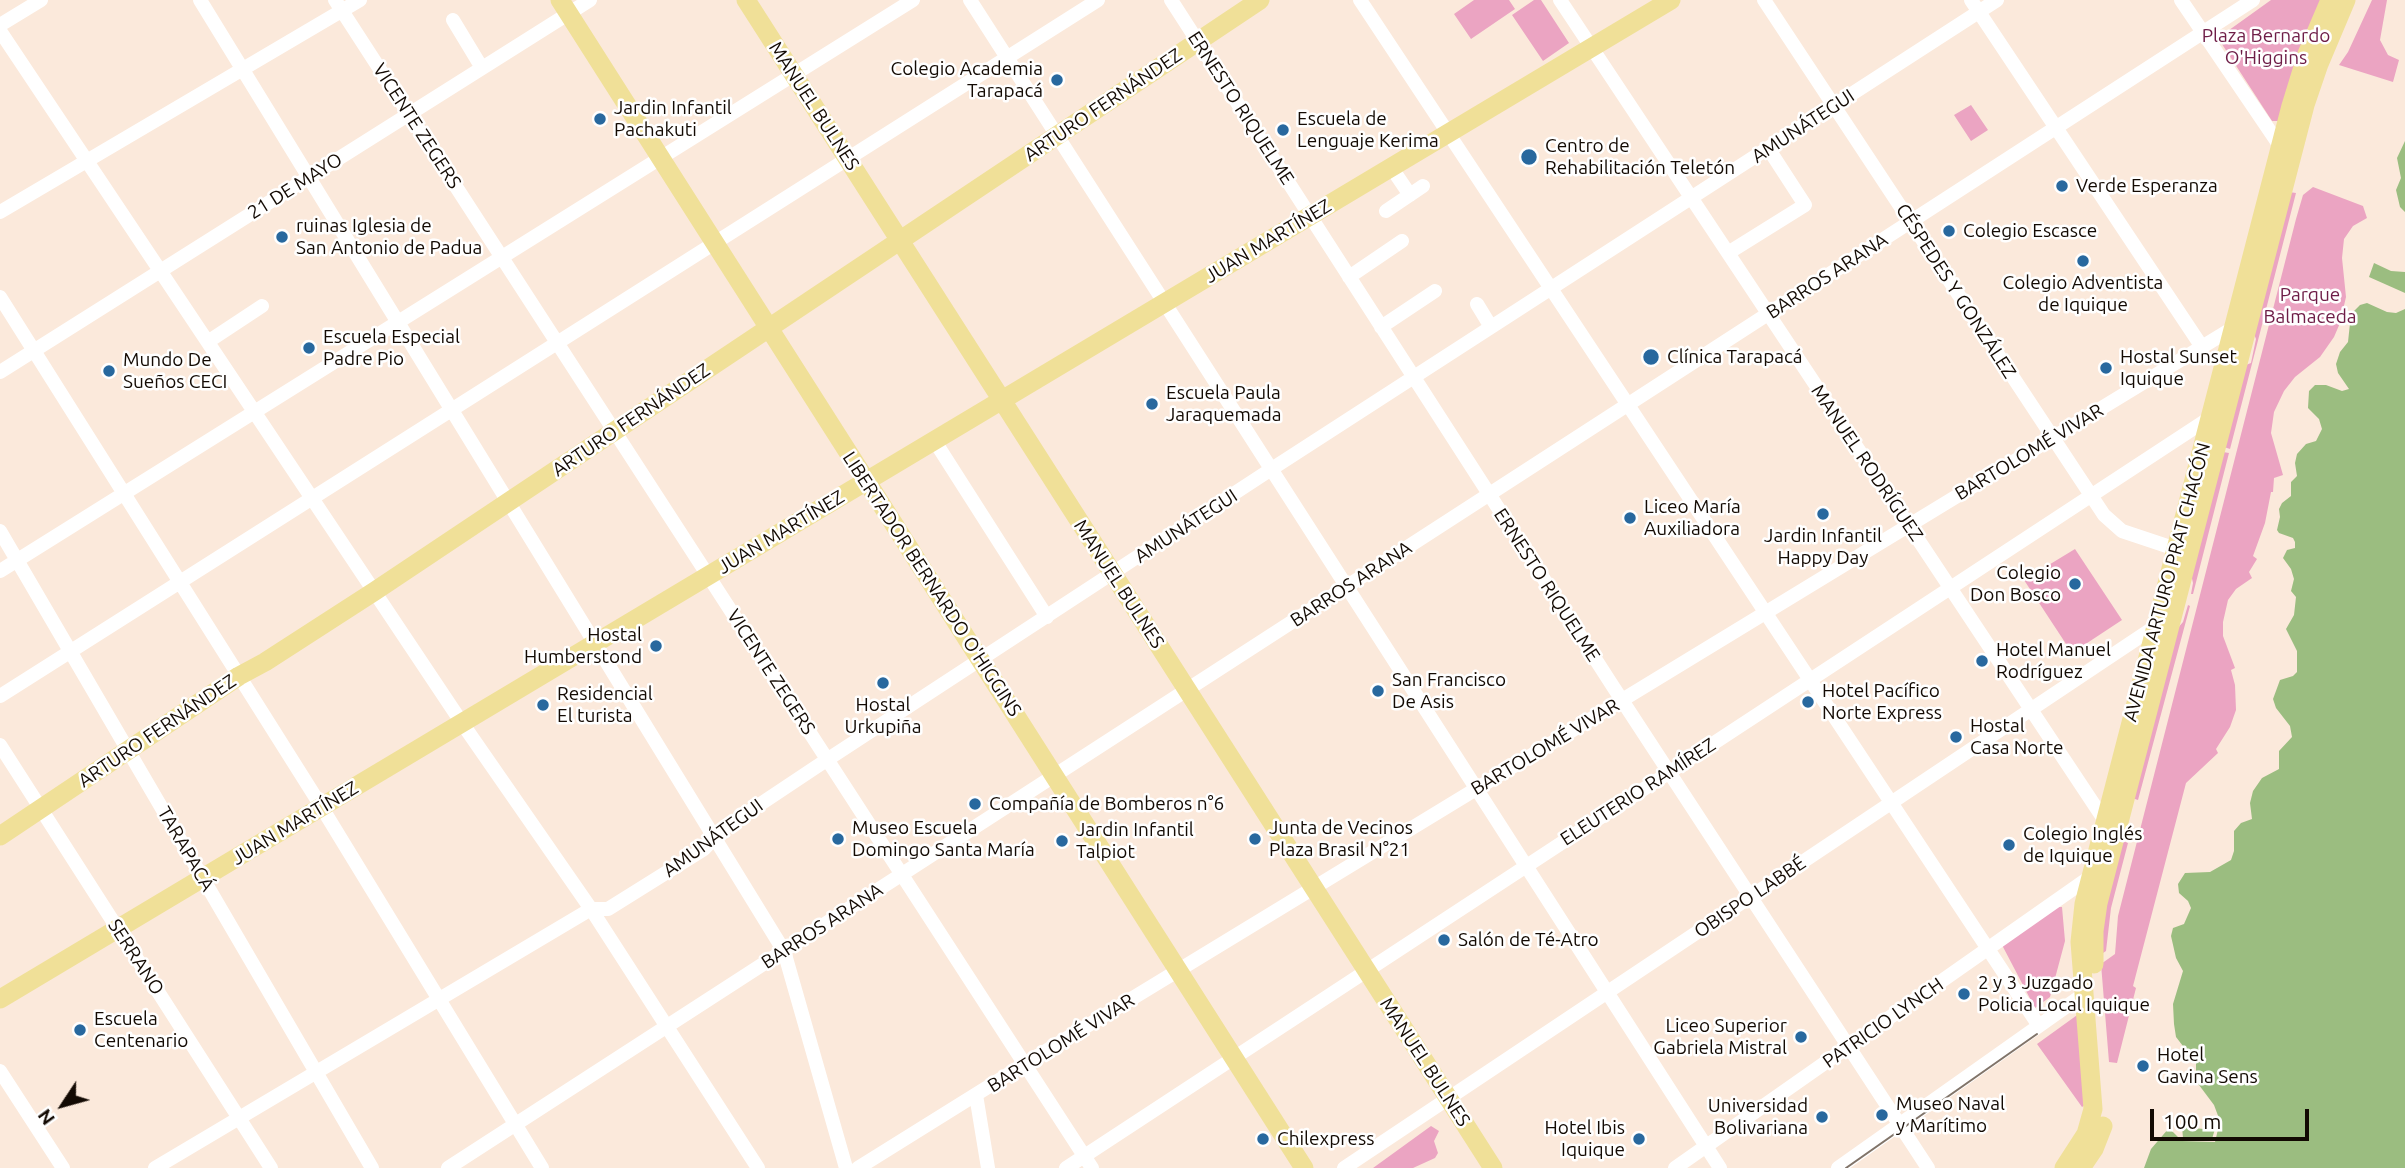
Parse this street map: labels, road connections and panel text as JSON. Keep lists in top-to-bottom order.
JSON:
{
  "streets": {
    "main road": [
      "ARTURO FERNÁNDEZ",
      "MANUEL BULNES",
      "JUAN MARTÍNEZ",
      "AVENIDA ARTURO PRAT CHACÓN",
      "LIBERTADOR BERNARDO O'HIGGINS"
    ],
    "street": [
      "ERNESTO RIQUELME",
      "VICENTE ZEGERS",
      "AMUNÁTEGUI",
      "21 DE MAYO",
      "BARROS ARANA",
      "CÉSPEDES Y GONZÁLEZ",
      "BARTOLOMÉ VIVAR",
      "MANUEL RODRÍGUEZ",
      "ELEUTERIO RAMÍREZ",
      "TARAPACÁ",
      "OBISPO LABBÉ",
      "SERRANO",
      "PATRICIO LYNCH"
    ]
  },
  "crossings": [
    ["ARTURO FERNÁNDEZ", "MANUEL BULNES"],
    ["ARTURO FERNÁNDEZ", "ERNESTO RIQUELME"],
    ["ARTURO FERNÁNDEZ", "VICENTE ZEGERS"],
    ["ARTURO FERNÁNDEZ", "LIBERTADOR BERNARDO O'HIGGINS"],
    ["ARTURO FERNÁNDEZ", "TARAPACÁ"],
    ["ARTURO FERNÁNDEZ", "SERRANO"],
    ["MANUEL BULNES", "AMUNÁTEGUI"],
    ["MANUEL BULNES", "JUAN MARTÍNEZ"],
    ["MANUEL BULNES", "BARROS ARANA"],
    ["MANUEL BULNES", "BARTOLOMÉ VIVAR"],
    ["MANUEL BULNES", "ELEUTERIO RAMÍREZ"],
    ["MANUEL BULNES", "OBISPO LABBÉ"],
    ["ERNESTO RIQUELME", "AMUNÁTEGUI"],
    ["ERNESTO RIQUELME", "JUAN MARTÍNEZ"],
    ["ERNESTO RIQUELME", "BARROS ARANA"],
    ["ERNESTO RIQUELME", "BARTOLOMÉ VIVAR"],
    ["ERNESTO RIQUELME", "ELEUTERIO RAMÍREZ"],
    ["ERNESTO RIQUELME", "OBISPO LABBÉ"],
    ["ERNESTO RIQUELME", "PATRICIO LYNCH"],
    ["VICENTE ZEGERS", "AMUNÁTEGUI"],
    ["VICENTE ZEGERS", "21 DE MAYO"],
    ["VICENTE ZEGERS", "JUAN MARTÍNEZ"],
    ["VICENTE ZEGERS", "BARROS ARANA"],
    ["VICENTE ZEGERS", "BARTOLOMÉ VIVAR"],
    ["VICENTE ZEGERS", "ELEUTERIO RAMÍREZ"],
    ["AMUNÁTEGUI", "CÉSPEDES Y GONZÁLEZ"],
    ["AMUNÁTEGUI", "MANUEL RODRÍGUEZ"],
    ["AMUNÁTEGUI", "LIBERTADOR BERNARDO O'HIGGINS"],
    ["AMUNÁTEGUI", "TARAPACÁ"],
    ["AMUNÁTEGUI", "SERRANO"],
    ["21 DE MAYO", "LIBERTADOR BERNARDO O'HIGGINS"],
    ["JUAN MARTÍNEZ", "MANUEL RODRÍGUEZ"],
    ["JUAN MARTÍNEZ", "LIBERTADOR BERNARDO O'HIGGINS"],
    ["JUAN MARTÍNEZ", "TARAPACÁ"],
    ["JUAN MARTÍNEZ", "SERRANO"],
    ["BARROS ARANA", "CÉSPEDES Y GONZÁLEZ"],
    ["BARROS ARANA", "MANUEL RODRÍGUEZ"],
    ["BARROS ARANA", "LIBERTADOR BERNARDO O'HIGGINS"],
    ["CÉSPEDES Y GONZÁLEZ", "BARTOLOMÉ VIVAR"],
    ["CÉSPEDES Y GONZÁLEZ", "AVENIDA ARTURO PRAT CHACÓN"],
    ["CÉSPEDES Y GONZÁLEZ", "ELEUTERIO RAMÍREZ"],
    ["BARTOLOMÉ VIVAR", "MANUEL RODRÍGUEZ"],
    ["BARTOLOMÉ VIVAR", "AVENIDA ARTURO PRAT CHACÓN"],
    ["BARTOLOMÉ VIVAR", "LIBERTADOR BERNARDO O'HIGGINS"],
    ["MANUEL RODRÍGUEZ", "AVENIDA ARTURO PRAT CHACÓN"],
    ["MANUEL RODRÍGUEZ", "ELEUTERIO RAMÍREZ"],
    ["MANUEL RODRÍGUEZ", "OBISPO LABBÉ"],
    ["AVENIDA ARTURO PRAT CHACÓN", "ELEUTERIO RAMÍREZ"],
    ["AVENIDA ARTURO PRAT CHACÓN", "OBISPO LABBÉ"],
    ["AVENIDA ARTURO PRAT CHACÓN", "PATRICIO LYNCH"],
    ["LIBERTADOR BERNARDO O'HIGGINS", "ELEUTERIO RAMÍREZ"]
  ],
  "parks": ["Plaza Bernardo O'Higgins", "Parque Balmaceda"],
  "places": [
    "Colegio Academia Tarapacá",
    "Jardin Infantil Pachakuti",
    "Escuela de Lenguaje Kerima",
    "Centro de Rehabilitación Teletón",
    "Verde Esperanza",
    "Colegio Escasce",
    "ruinas Iglesia de San Antonio de Padua",
    "Colegio Adventista de Iquique",
    "Escuela Especial Padre Pio",
    "Clínica Tarapacá",
    "Hostal Sunset Iquique",
    "Mundo De Sueños CECI",
    "Escuela Paula Jaraquemada",
    "Jardin Infantil Happy Day",
    "Liceo María Auxiliadora",
    "Colegio Don Bosco",
    "Hostal Humberstond",
    "Hotel Manuel Rodríguez",
    "Hostal Urkupiña",
    "San Francisco De Asis",
    "Hotel Pacífico Norte Express",
    "Residencial El turista",
    "Hostal Casa Norte",
    "Compañía de Bomberos n°6",
    "Museo Escuela Domingo Santa María",
    "Junta de Vecinos Plaza Brasil N°21",
    "Jardin Infantil Talpiot",
    "Colegio Inglés de Iquique",
    "Salón de Té-Atro",
    "2 y 3 Juzgado Policia Local Iquique",
    "Escuela Centenario",
    "Liceo Superior Gabriela Mistral",
    "Hotel Gavina Sens",
    "Museo Naval y Marítimo",
    "Universidad Bolivariana",
    "Chilexpress",
    "Hotel Ibis Iquique"
  ],
  "scale_bar": "100 m",
  "north": "bottom left"
}
